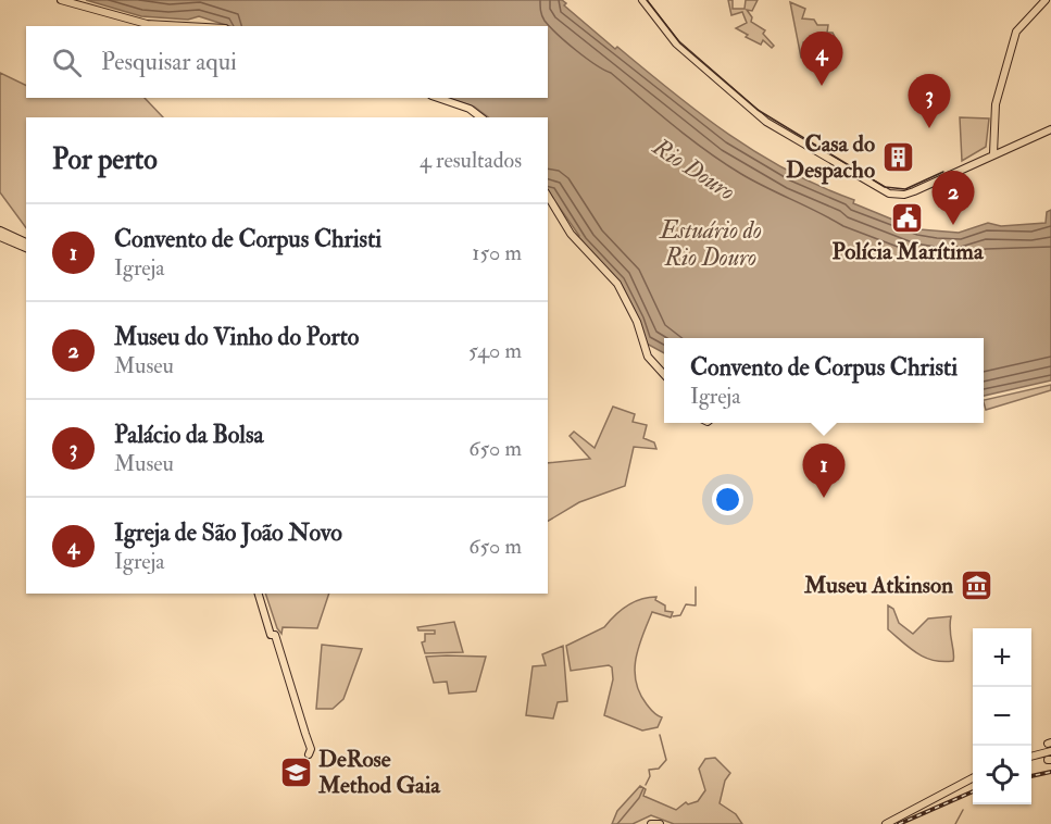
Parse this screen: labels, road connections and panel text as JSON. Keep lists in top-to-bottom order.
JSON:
{
  "water": ["Rio Douro", "Estuário do Rio Douro"],
  "places": {
    "building": ["Casa do Despacho"],
    "public building": ["Polícia Marítima"],
    "museum": ["Museu Atkinson"],
    "school or university": ["DeRose Method Gaia"]
  },
  "page": {
    "search": "Pesquisar aqui",
    "pins": [
      "4",
      "3",
      "2",
      "1"
    ],
    "heading": ["Por perto", "4 resultados"],
    "list": [
      {
        "mark": "1",
        "name": "Convento de Corpus Christi",
        "note": "Igreja",
        "value": "150 m"
      },
      {
        "mark": "2",
        "name": "Museu do Vinho do Porto",
        "note": "Museu",
        "value": "540 m"
      },
      {
        "mark": "3",
        "name": "Palácio da Bolsa",
        "note": "Museu",
        "value": "650 m"
      },
      {
        "mark": "4",
        "name": "Igreja de São João Novo",
        "note": "Igreja",
        "value": "650 m"
      }
    ],
    "popup": ["Convento de Corpus Christi", "Igreja"],
    "map_buttons": ["+", "−"]
  }
}
